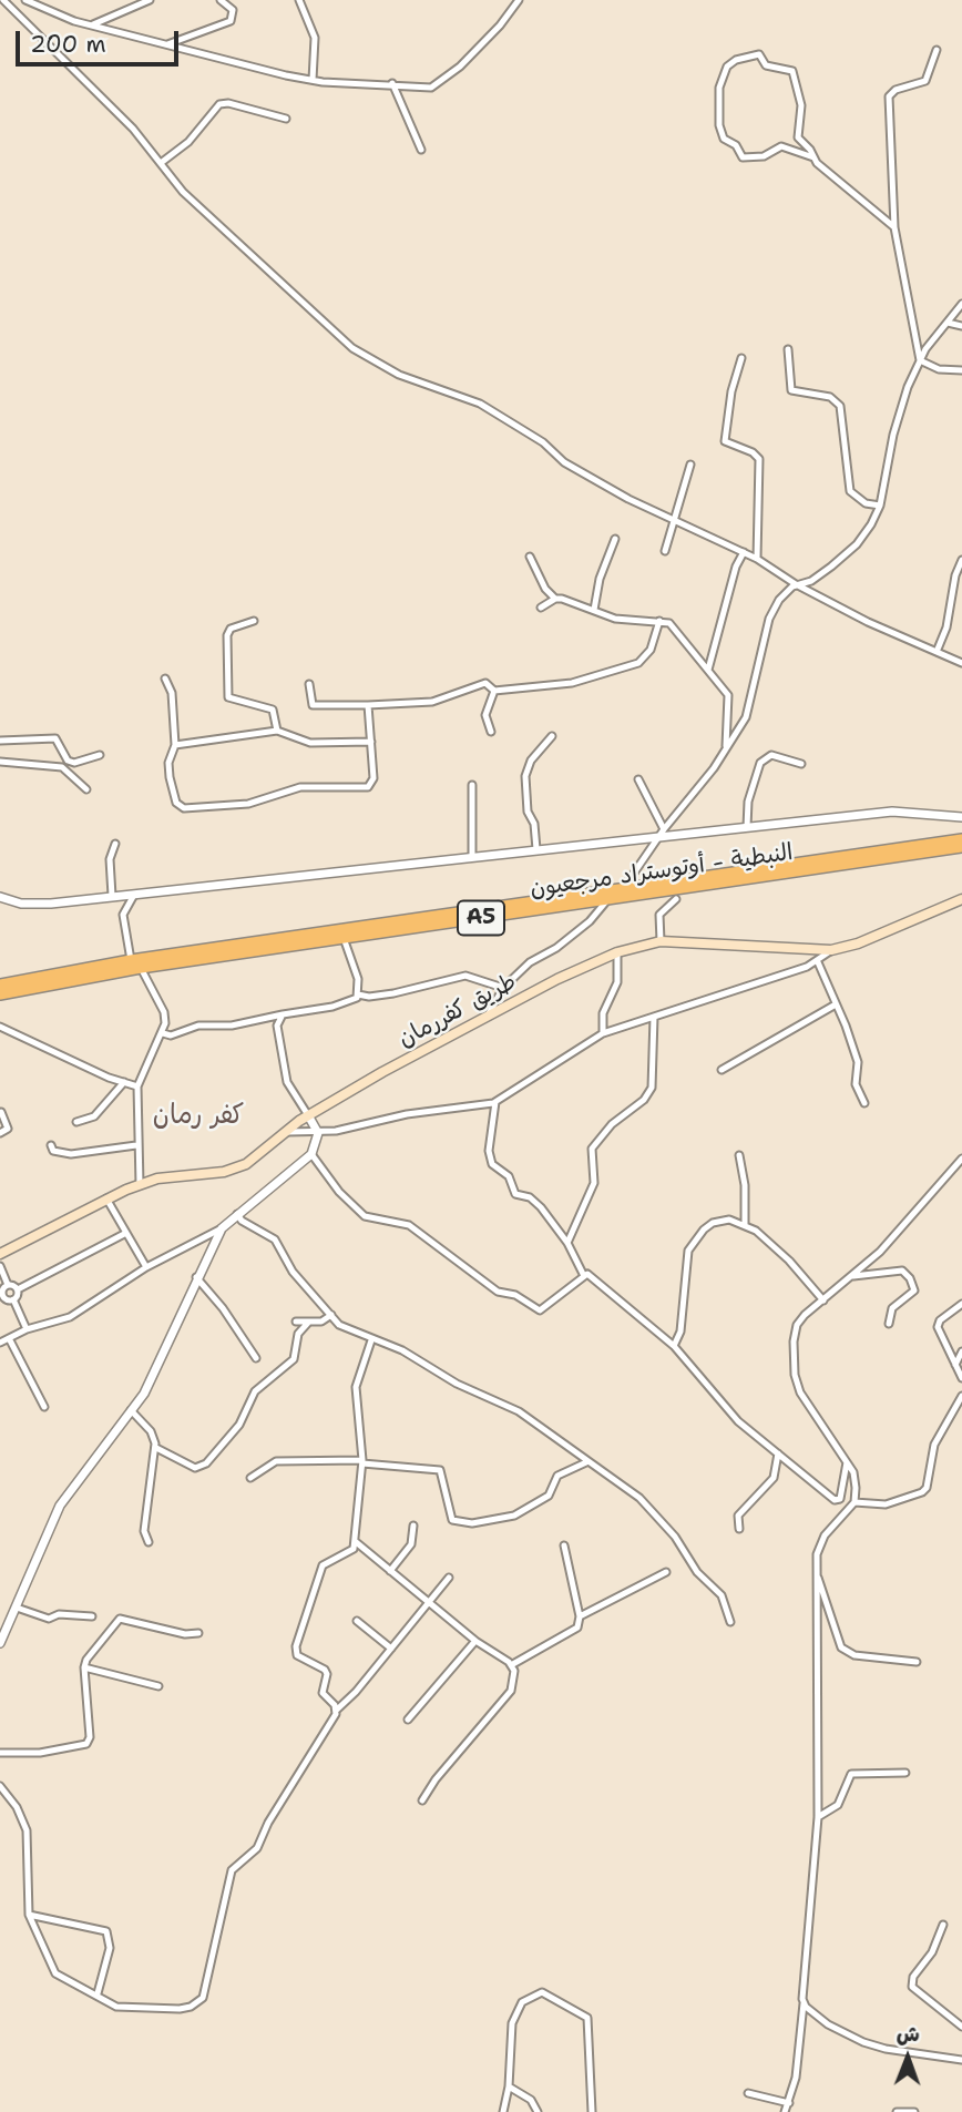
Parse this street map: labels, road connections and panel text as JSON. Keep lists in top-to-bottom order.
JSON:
{
  "streets": {
    "highway": ["النبطية - أوتوستراد مرجعيون", "A5"],
    "main road": ["طريق كفررمان"]
  },
  "districts": ["كفر رمان"],
  "scale_bar": "200 m",
  "north": "top"
}
